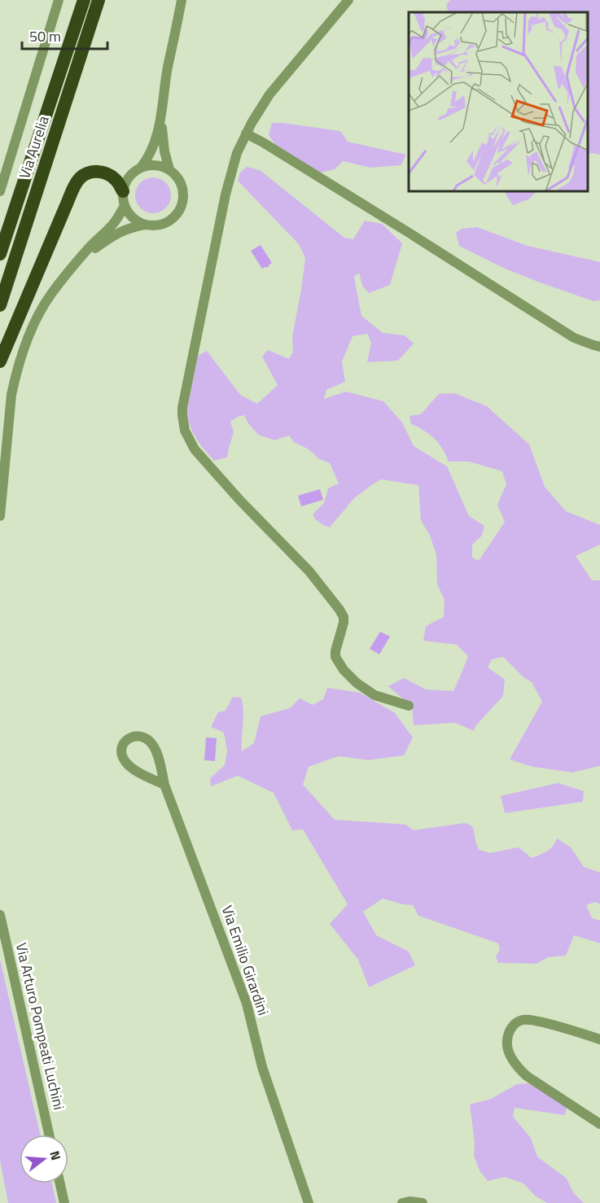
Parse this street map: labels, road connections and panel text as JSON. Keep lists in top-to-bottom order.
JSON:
{
  "streets": {
    "highway": ["Via Aurelia"],
    "street": ["Via Emilio Girardini", "Via Arturo Pompeati Luchini"]
  },
  "scale_bar": "50 m",
  "north": "right"
}
